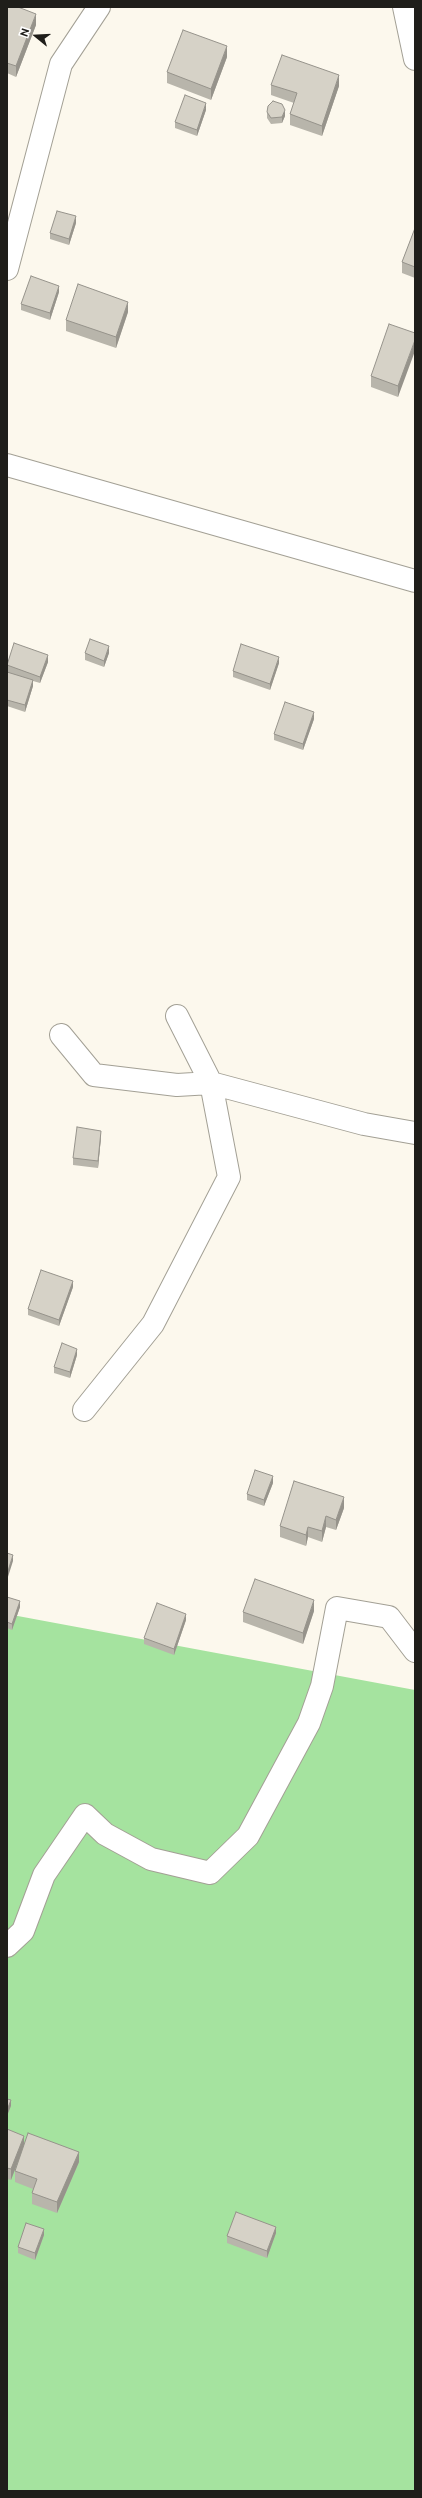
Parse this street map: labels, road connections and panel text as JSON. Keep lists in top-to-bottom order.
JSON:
{
  "north": "left"
}
